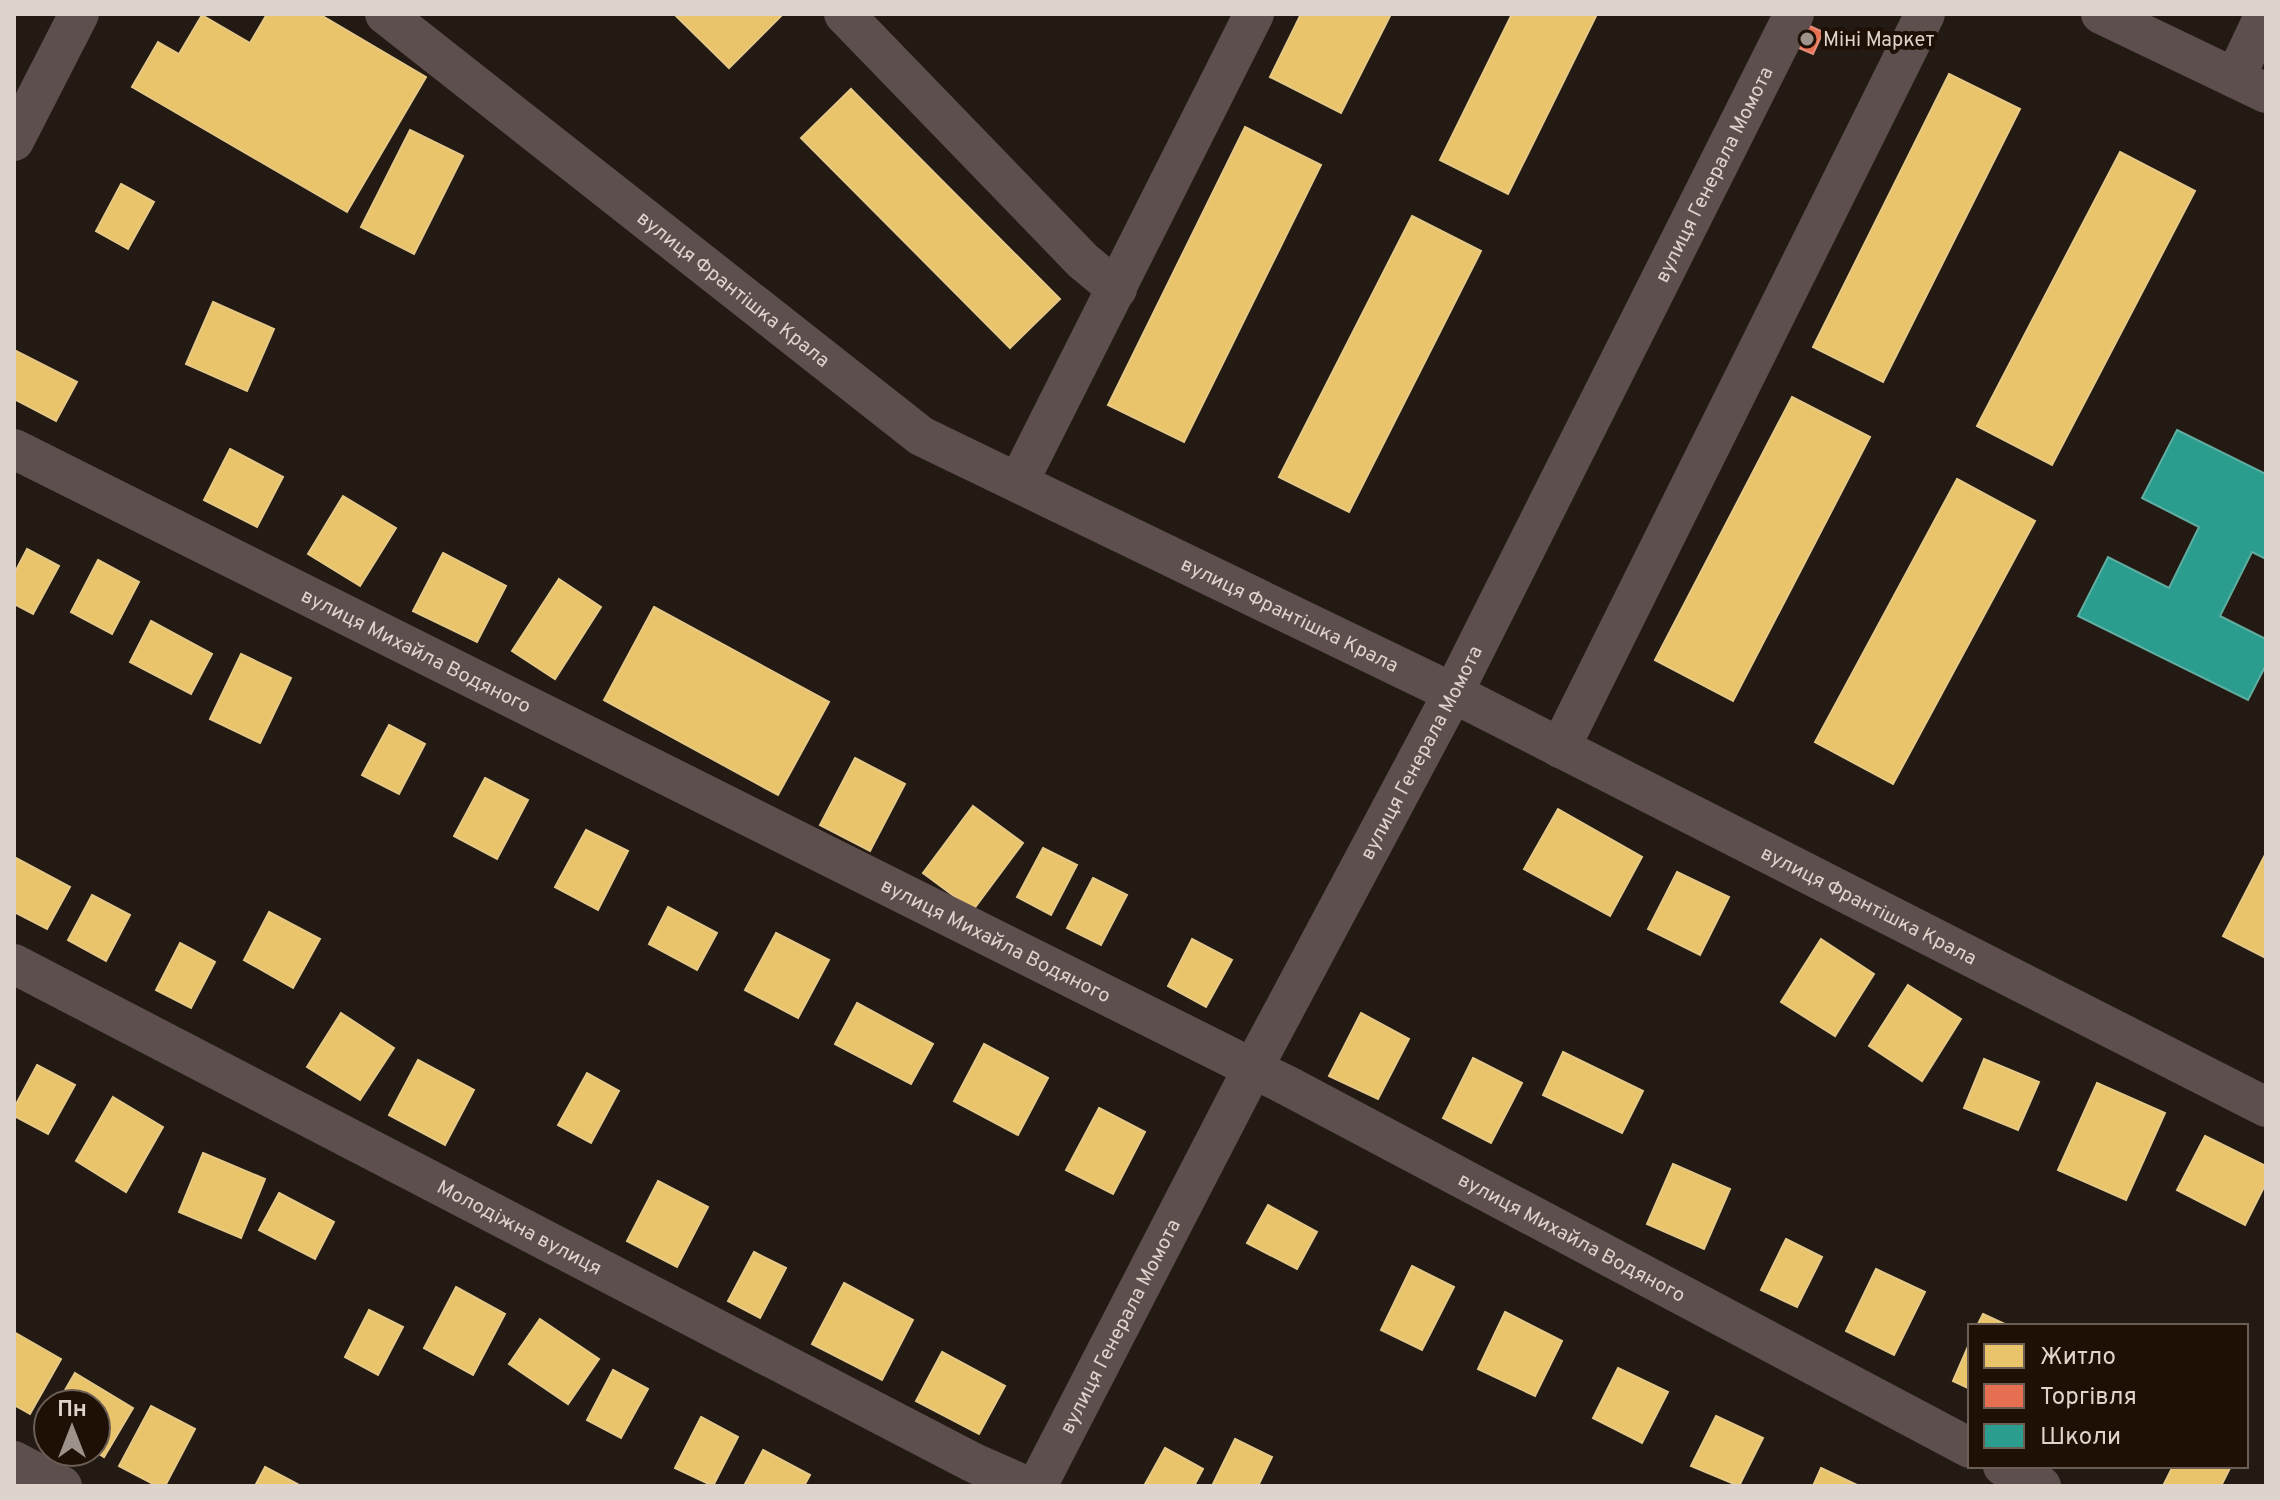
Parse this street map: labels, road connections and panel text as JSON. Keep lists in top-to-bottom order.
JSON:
{
  "streets": {
    "street": [
      "вулиця Генерала Момота",
      "вулиця Франтішка Крала",
      "вулиця Михайла Водяного",
      "Молодіжна вулиця"
    ]
  },
  "crossings": [
    ["вулиця Генерала Момота", "вулиця Франтішка Крала"],
    ["вулиця Генерала Момота", "вулиця Михайла Водяного"]
  ],
  "places": ["Міні Маркет"],
  "legend": ["Житло", "Торгівля", "Школи"],
  "north": "top"
}
